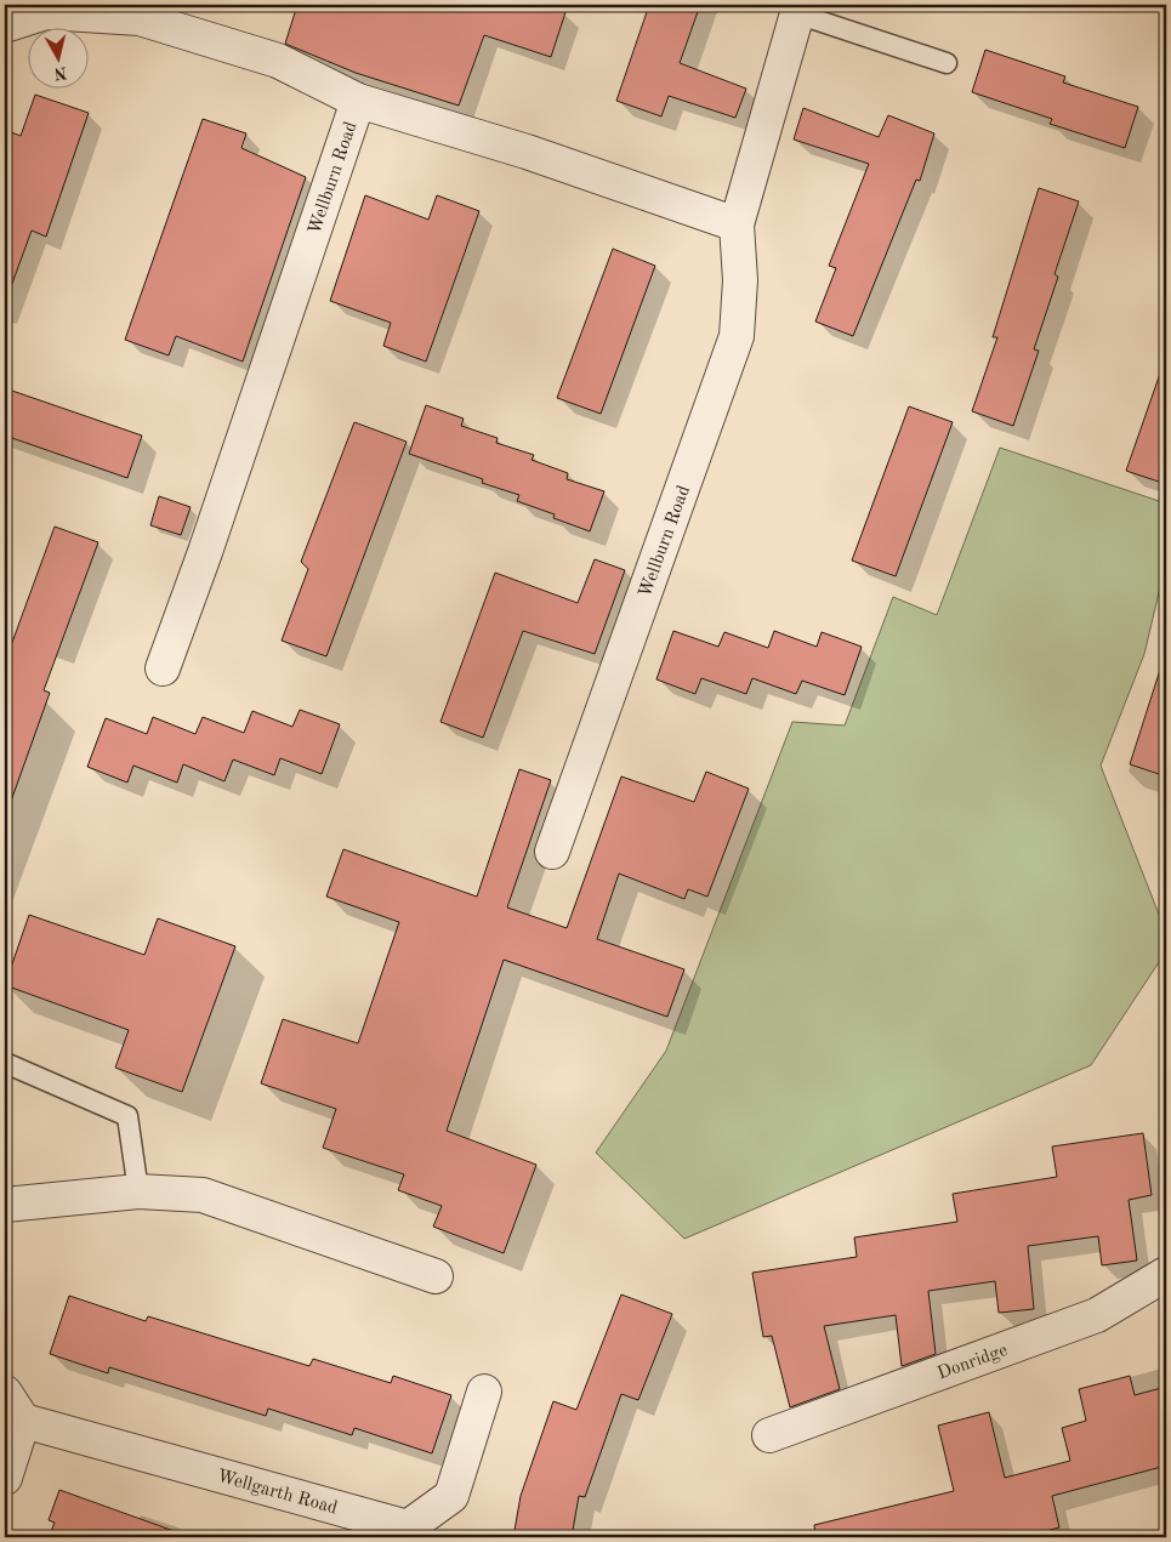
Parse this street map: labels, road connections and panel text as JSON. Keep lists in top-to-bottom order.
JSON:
{
  "streets": {
    "street": ["Wellburn Road", "Donridge", "Wellgarth Road"]
  },
  "north": "bottom"
}
